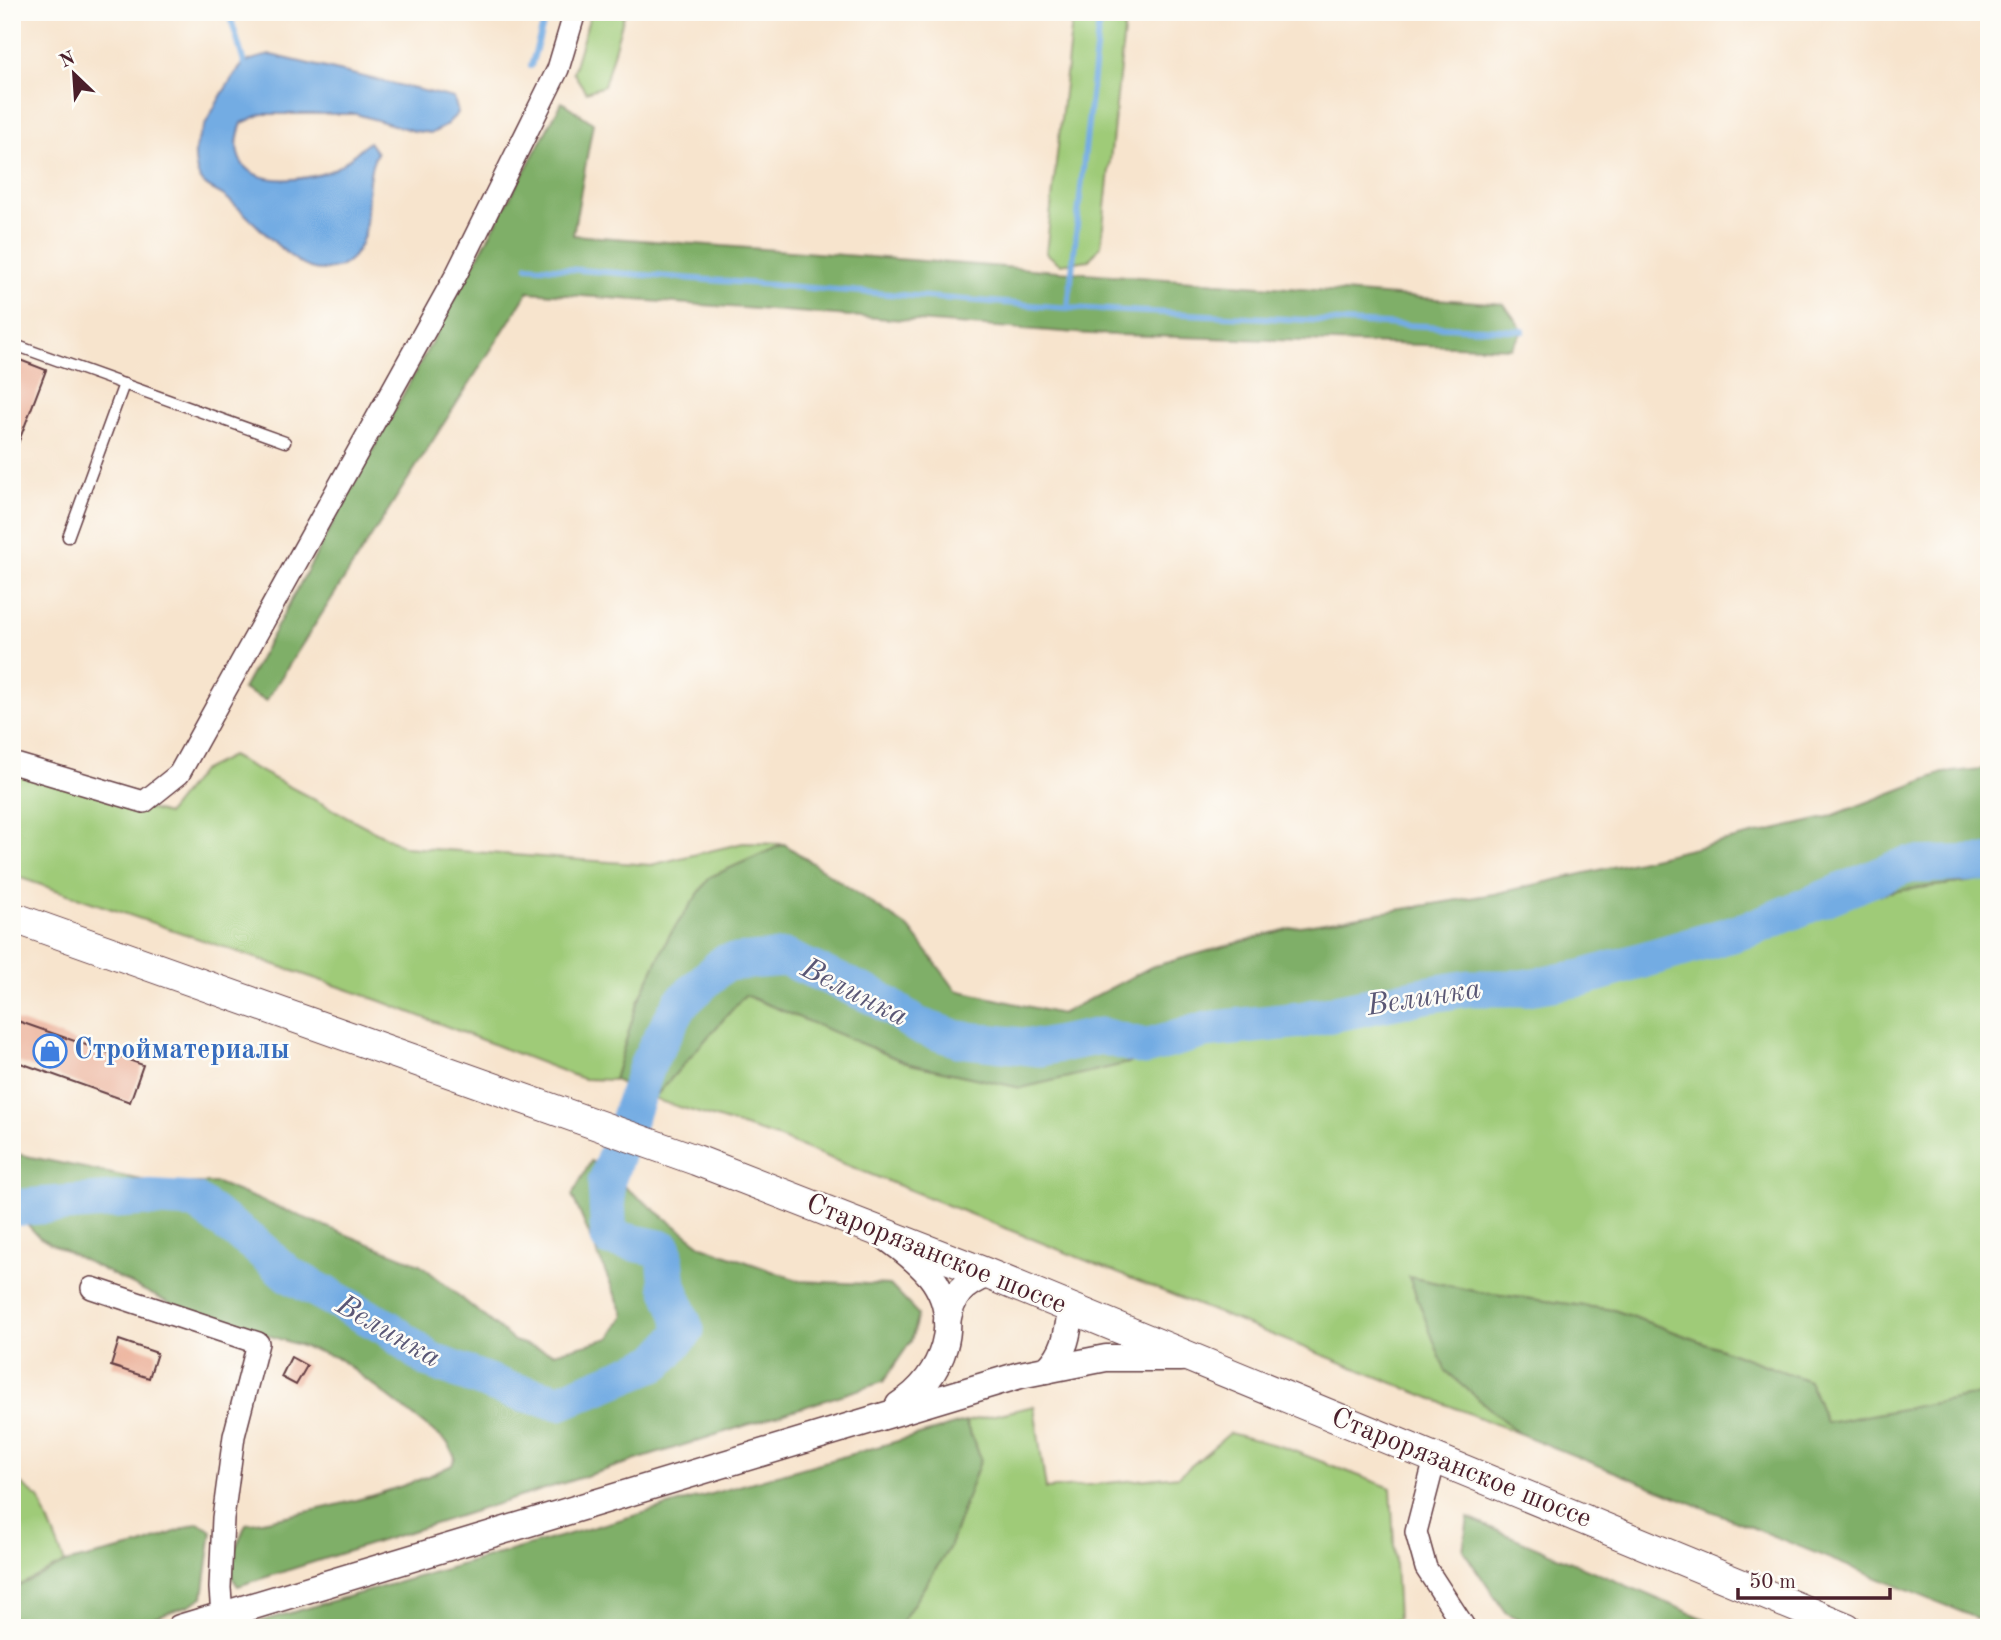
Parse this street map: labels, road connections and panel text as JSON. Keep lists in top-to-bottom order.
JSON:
{
  "streets": {
    "main road": ["Старорязанское шоссе"]
  },
  "water": ["Велинка"],
  "places": {
    "shop": ["Стройматериалы"]
  },
  "scale_bar": "50 m",
  "north": "top left"
}
